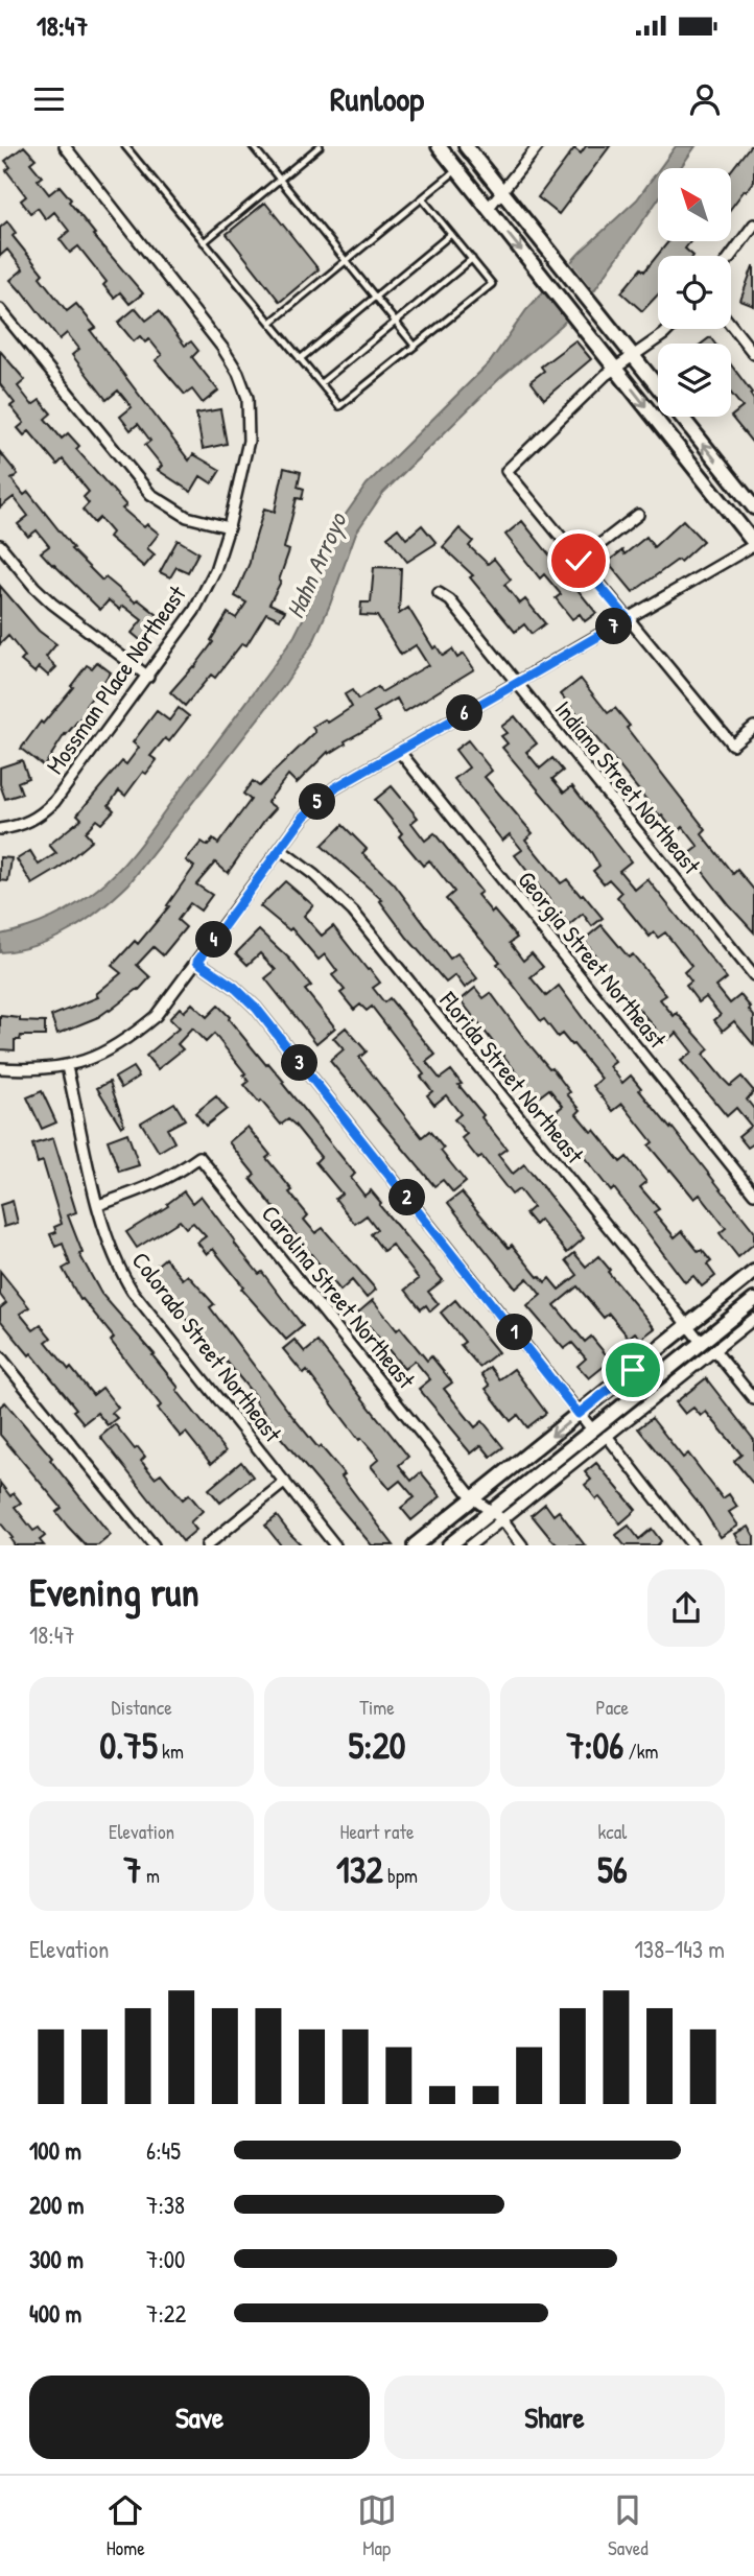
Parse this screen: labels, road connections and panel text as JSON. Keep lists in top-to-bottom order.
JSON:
{
  "streets": {
    "street": [
      "Mossman Place Northeast",
      "Indiana Street Northeast",
      "Georgia Street Northeast",
      "Florida Street Northeast",
      "Carolina Street Northeast",
      "Colorado Street Northeast"
    ]
  },
  "crossings": [
    ["Carolina Street Northeast", "Colorado Street Northeast"]
  ],
  "water": ["Hahn Arroyo"],
  "north": "top left",
  "page": {
    "status": "18:47",
    "header": "Runloop",
    "pins": [
      "7",
      "6",
      "5",
      "4",
      "3",
      "2",
      "1"
    ],
    "heading": ["Evening run", "18:47"],
    "stats": [
      ["Distance", "0.75 km"],
      ["Time", "5:20"],
      ["Pace", "7:06 /km"],
      ["Elevation", "7 m"],
      ["Heart rate", "132 bpm"],
      ["kcal", "56"]
    ],
    "chart": ["Elevation", "138–143 m"],
    "list": [
      {
        "name": "100 m",
        "note": "6:45"
      },
      {
        "name": "200 m",
        "note": "7:38"
      },
      {
        "name": "300 m",
        "note": "7:00"
      },
      {
        "name": "400 m",
        "note": "7:22"
      }
    ],
    "buttons": ["Save", "Share"],
    "tabs": ["Home", "Map", "Saved"]
  }
}
